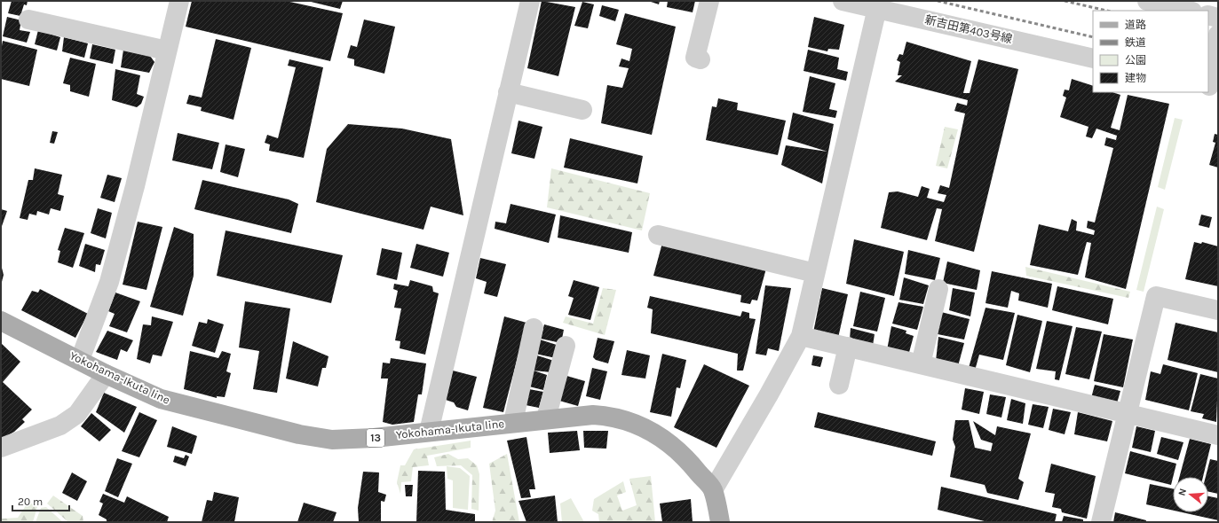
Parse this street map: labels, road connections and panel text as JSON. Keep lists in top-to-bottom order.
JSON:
{
  "streets": {
    "main road": ["Yokohama-Ikuta line", "13"],
    "street": ["新吉田第403号線"]
  },
  "legend": [
    "道路",
    "鉄道",
    "公園",
    "建物"
  ],
  "scale_bar": "20 m",
  "north": "left"
}
